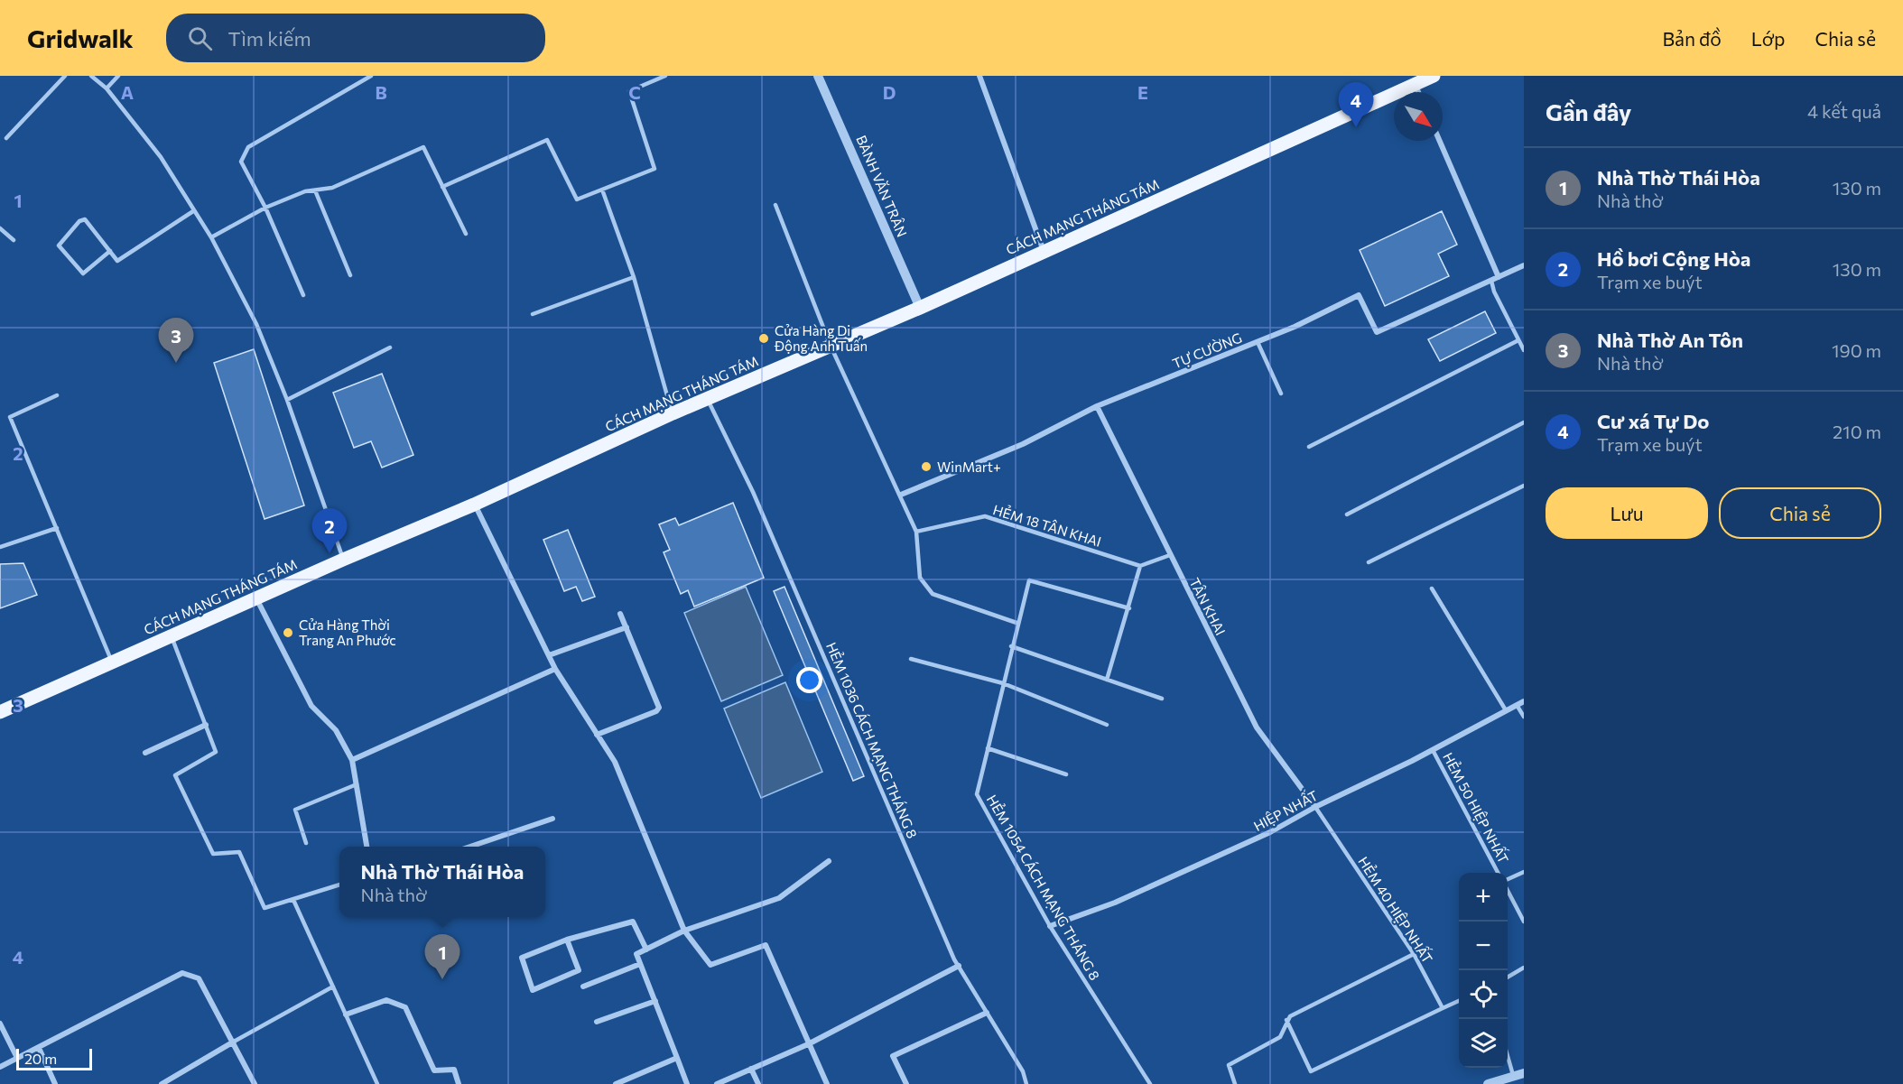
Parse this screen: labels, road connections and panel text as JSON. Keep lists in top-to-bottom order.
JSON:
{
  "streets": {
    "main road": ["CÁCH MẠNG THÁNG TÁM"],
    "street": [
      "BÀNH VĂN TRÂN",
      "TỰ CƯỜNG",
      "TÂN KHAI",
      "HIỆP NHẤT"
    ],
    "lane": [
      "HẺM 18 TÂN KHAI",
      "HẺM 1036 CÁCH MẠNG THÁNG 8",
      "HẺM 50 HIỆP NHẤT",
      "HẺM 1054 CÁCH MẠNG THÁNG 8",
      "HẺM 40 HIỆP NHẤT"
    ]
  },
  "crossings": [
    ["BÀNH VĂN TRÂN", "CÁCH MẠNG THÁNG TÁM"],
    ["CÁCH MẠNG THÁNG TÁM", "HẺM 1036 CÁCH MẠNG THÁNG 8"],
    ["TỰ CƯỜNG", "TÂN KHAI"],
    ["TÂN KHAI", "HIỆP NHẤT"],
    ["TÂN KHAI", "HẺM 40 HIỆP NHẤT"],
    ["HẺM 50 HIỆP NHẤT", "HIỆP NHẤT"],
    ["HIỆP NHẤT", "HẺM 1054 CÁCH MẠNG THÁNG 8"],
    ["HIỆP NHẤT", "HẺM 40 HIỆP NHẤT"]
  ],
  "places": ["Cửa Hàng Di Động Anh Tuấn", "WinMart+", "Cửa Hàng Thời Trang An Phước"],
  "scale_bar": "20 m",
  "north": "bottom right",
  "page": {
    "header": "Gridwalk",
    "search": "Tìm kiếm",
    "nav": ["Bản đồ", "Lớp", "Chia sẻ"],
    "heading": ["Gần đây", "4 kết quả"],
    "pins": [
      "4",
      "3",
      "2",
      "1"
    ],
    "list": [
      {
        "mark": "1",
        "name": "Nhà Thờ Thái Hòa",
        "note": "Nhà thờ",
        "value": "130 m"
      },
      {
        "mark": "2",
        "name": "Hồ bơi Cộng Hòa",
        "note": "Trạm xe buýt",
        "value": "130 m"
      },
      {
        "mark": "3",
        "name": "Nhà Thờ An Tôn",
        "note": "Nhà thờ",
        "value": "190 m"
      },
      {
        "mark": "4",
        "name": "Cư xá Tự Do",
        "note": "Trạm xe buýt",
        "value": "210 m"
      }
    ],
    "buttons": ["Lưu", "Chia sẻ"],
    "popup": ["Nhà Thờ Thái Hòa", "Nhà thờ"],
    "map_buttons": ["+", "−"],
    "scale": "20 m"
  },
  "grid": {
    "columns": [
      "A",
      "B",
      "C",
      "D",
      "E"
    ],
    "rows": [
      "1",
      "2",
      "3",
      "4"
    ]
  }
}
